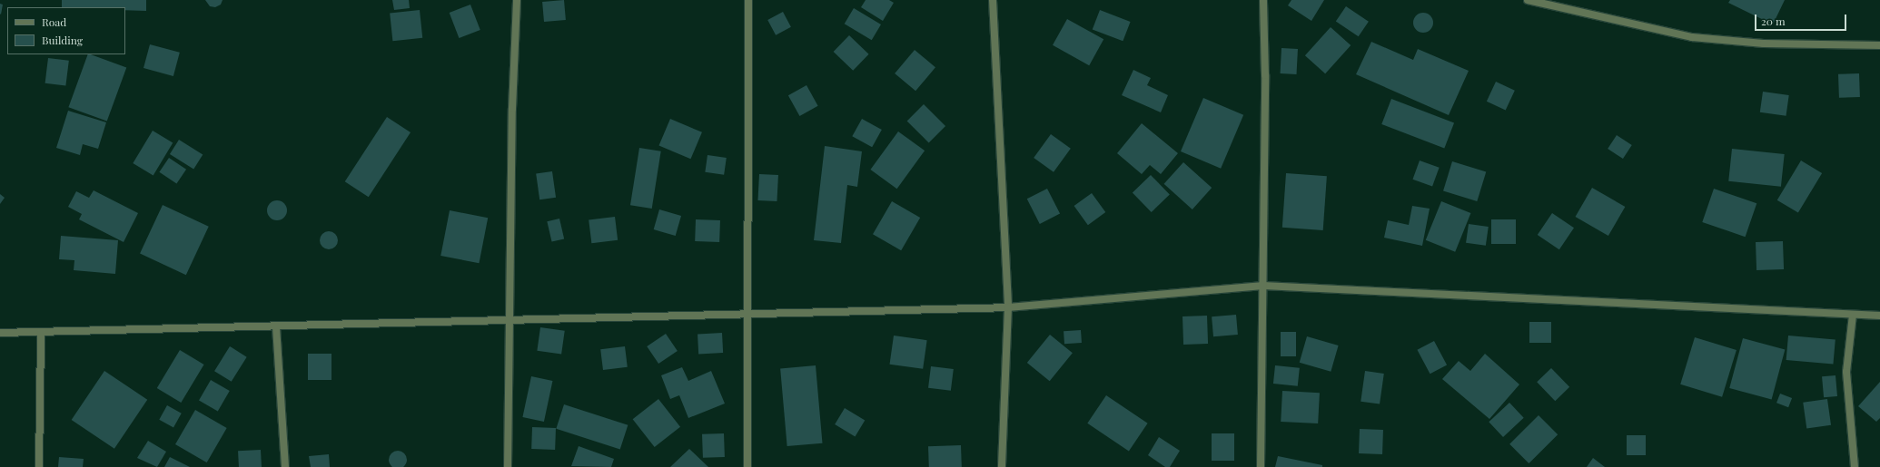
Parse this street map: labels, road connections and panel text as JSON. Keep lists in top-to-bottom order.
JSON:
{
  "legend": ["Road", "Building"],
  "scale_bar": "20 m"
}
